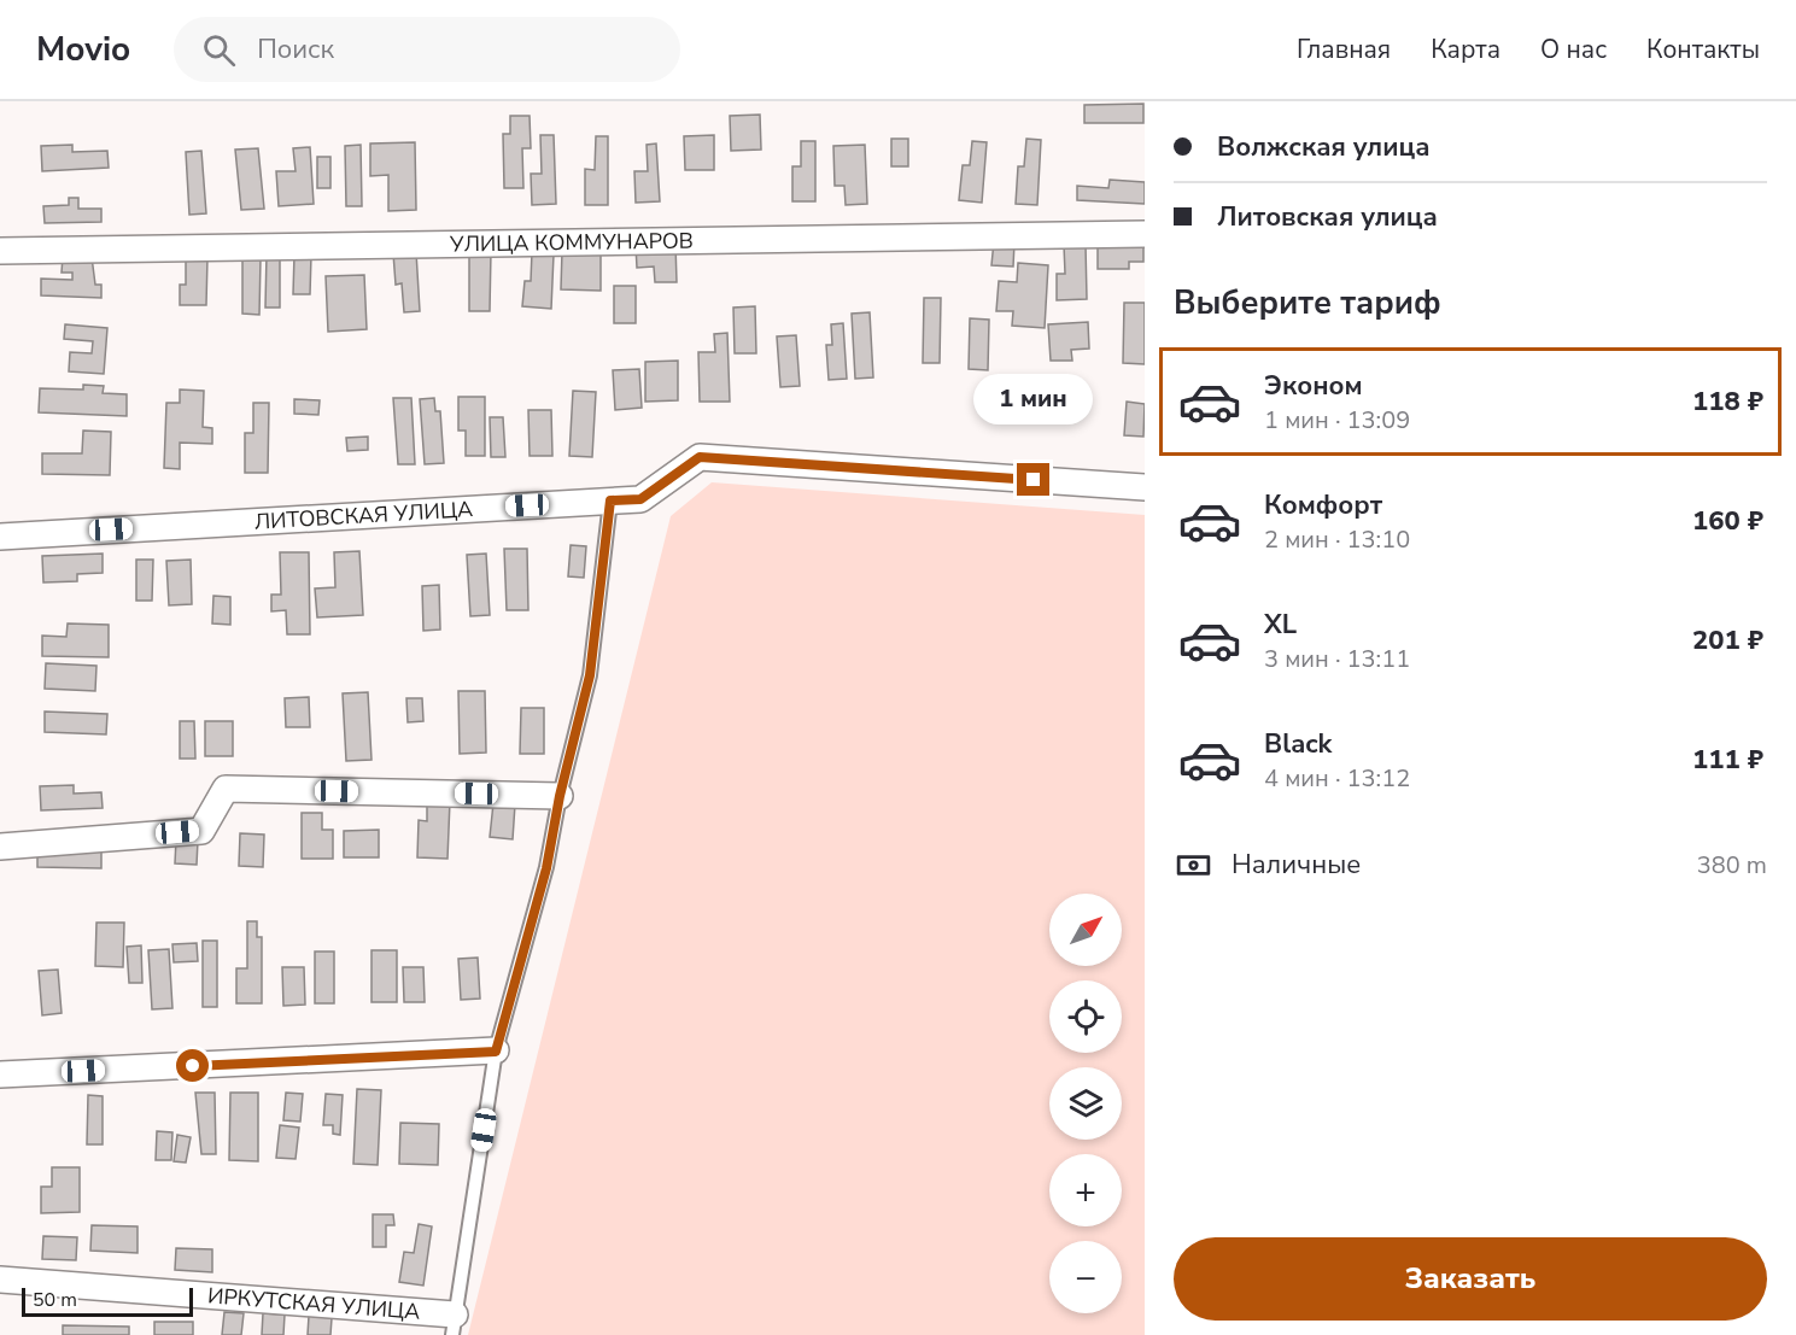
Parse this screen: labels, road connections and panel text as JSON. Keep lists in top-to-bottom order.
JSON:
{
  "streets": {
    "street": ["УЛИЦА КОММУНАРОВ", "ЛИТОВСКАЯ УЛИЦА", "ИРКУТСКАЯ УЛИЦА"]
  },
  "scale_bar": "50 m",
  "north": "top right",
  "page": {
    "header": "Movio",
    "search": "Поиск",
    "nav": [
      "Главная",
      "Карта",
      "О нас",
      "Контакты"
    ],
    "banner": ["Волжская улица", "Литовская улица"],
    "heading": "Выберите тариф",
    "list": [
      {
        "name": "Эконом",
        "note": "1 мин · 13:09",
        "value": "118 ₽"
      },
      {
        "name": "Комфорт",
        "note": "2 мин · 13:10",
        "value": "160 ₽"
      },
      {
        "name": "XL",
        "note": "3 мин · 13:11",
        "value": "201 ₽"
      },
      {
        "name": "Black",
        "note": "4 мин · 13:12",
        "value": "111 ₽"
      }
    ],
    "bubble": "1 мин",
    "pay": ["Наличные", "380 m"],
    "map_buttons": ["+", "−"],
    "buttons": "Заказать",
    "scale": "50 m"
  }
}
